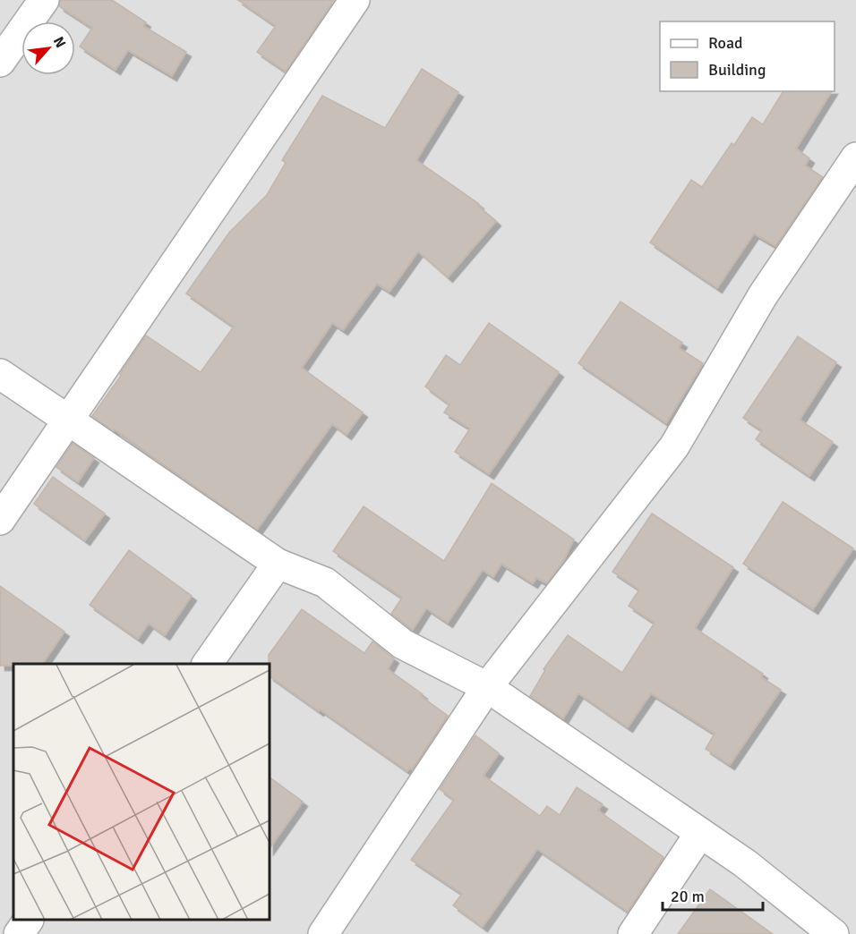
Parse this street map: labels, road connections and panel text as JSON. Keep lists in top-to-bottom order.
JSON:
{
  "legend": ["Road", "Building"],
  "scale_bar": "20 m",
  "north": "top right"
}
